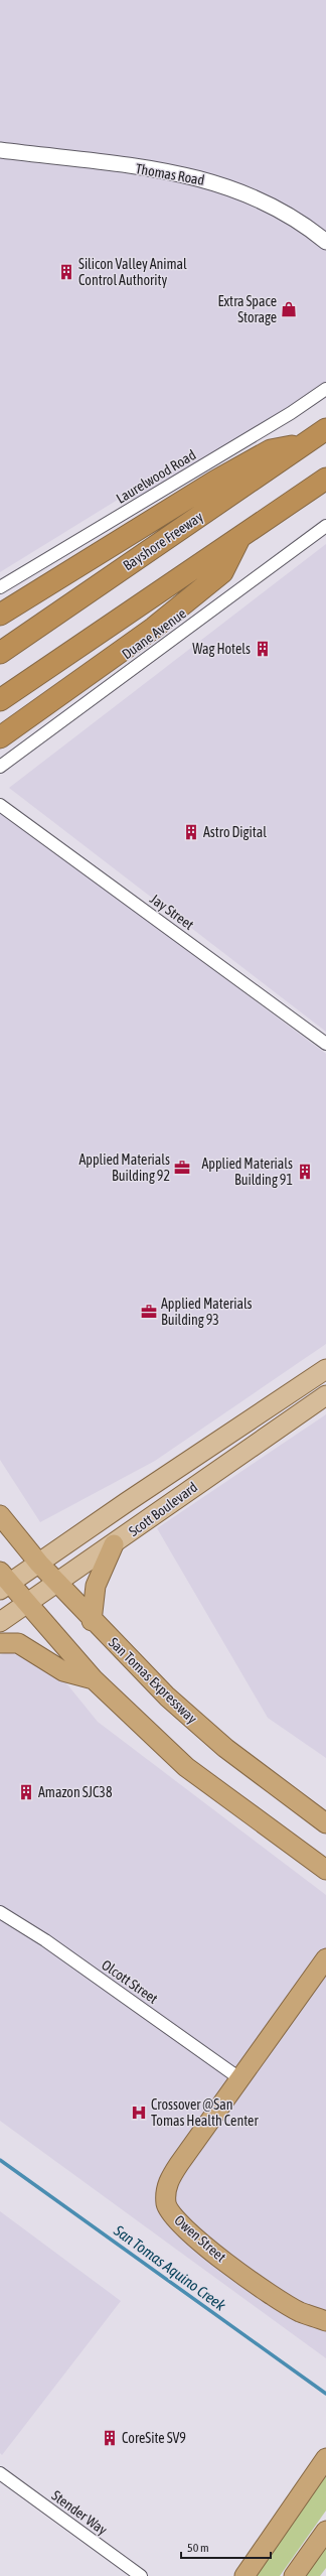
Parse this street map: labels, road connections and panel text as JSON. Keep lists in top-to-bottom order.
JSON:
{
  "streets": {
    "highway": ["Bayshore Freeway", "San Tomas Expressway", "Owen Street"],
    "main road": ["Scott Boulevard"],
    "street": [
      "Thomas Road",
      "Laurelwood Road",
      "Duane Avenue",
      "Jay Street",
      "Olcott Street",
      "Stender Way"
    ]
  },
  "crossings": [
    ["Scott Boulevard", "San Tomas Expressway"],
    ["Olcott Street", "Owen Street"]
  ],
  "water": ["San Tomas Aquino Creek"],
  "places": {
    "building": [
      "Silicon Valley Animal Control Authority",
      "Wag Hotels",
      "Astro Digital",
      "Applied Materials Building 91",
      "Amazon SJC38",
      "CoreSite SV9"
    ],
    "shop": ["Extra Space Storage"],
    "office": ["Applied Materials Building 92", "Applied Materials Building 93"],
    "hospital": ["Crossover @San Tomas Health Center"]
  },
  "scale_bar": "50 m"
}
